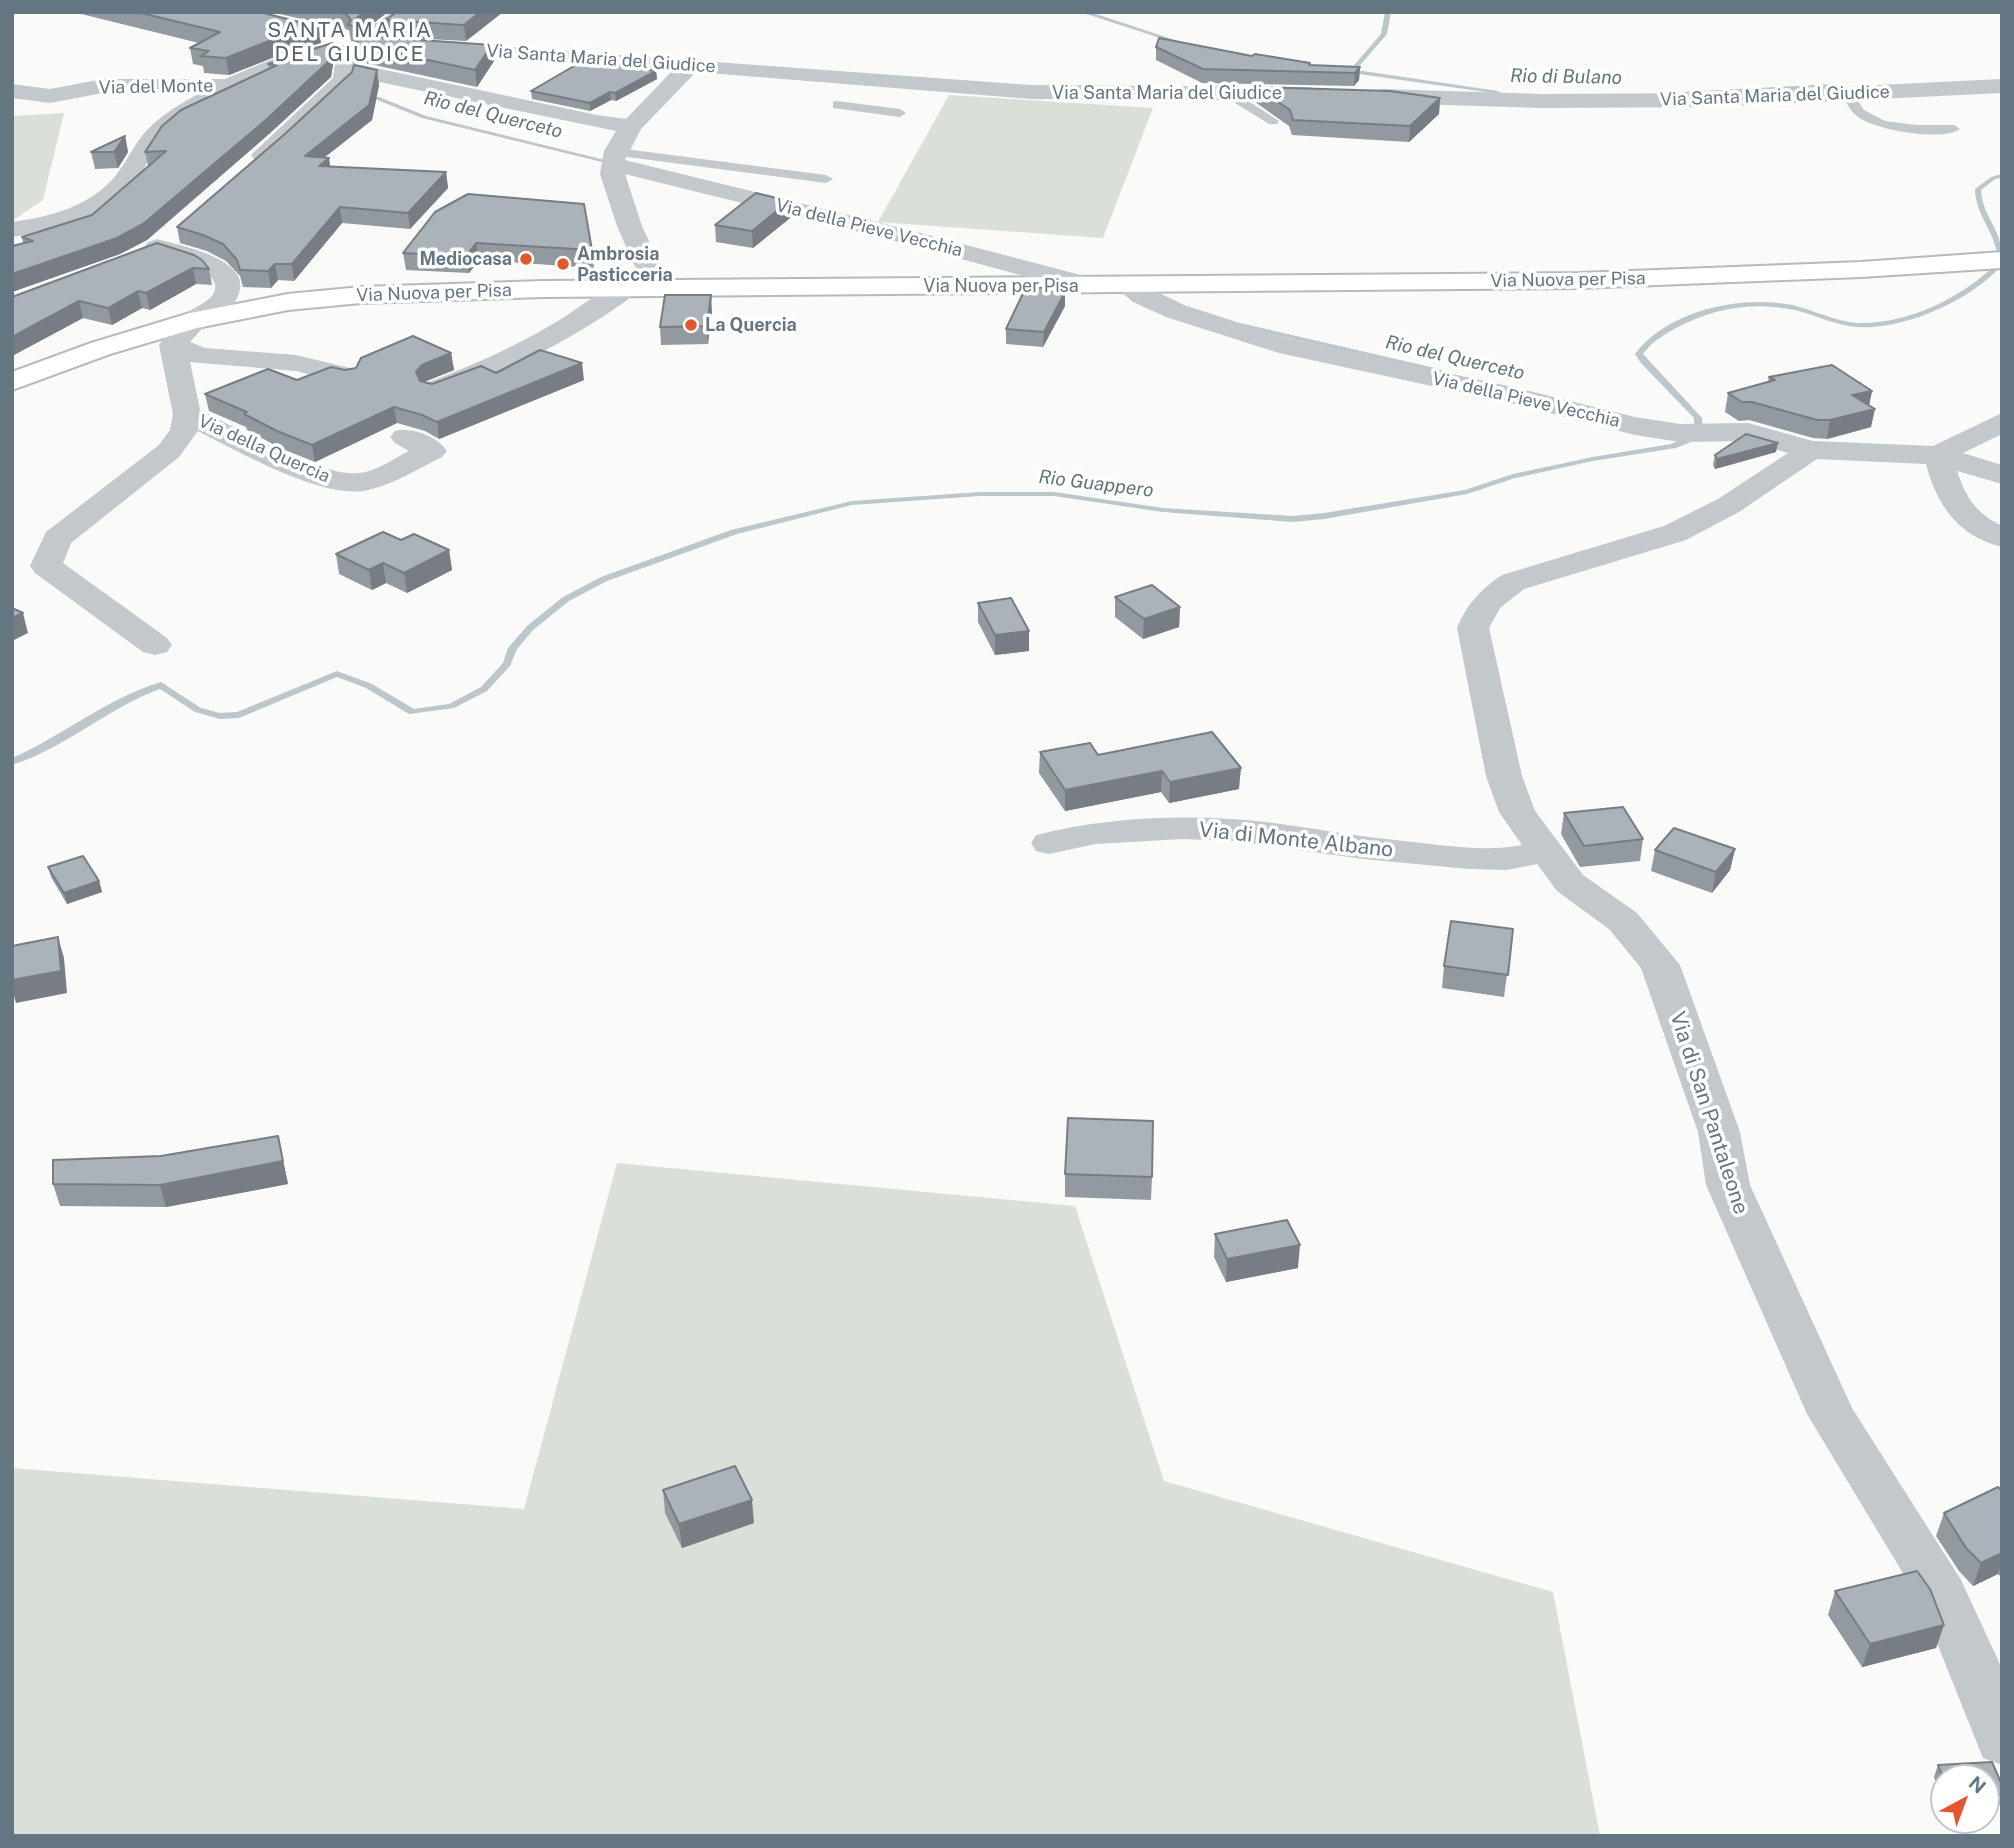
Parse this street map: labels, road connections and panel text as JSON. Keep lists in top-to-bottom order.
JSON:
{
  "streets": {
    "main road": ["Via Nuova per Pisa"],
    "street": [
      "Via Santa Maria del Giudice",
      "Via del Monte",
      "Via della Pieve Vecchia",
      "Via della Quercia",
      "Via di Monte Albano",
      "Via di San Pantaleone"
    ]
  },
  "crossings": [
    ["Via della Pieve Vecchia", "Via Nuova per Pisa"],
    ["Via della Pieve Vecchia", "Via di San Pantaleone"],
    ["Via di Monte Albano", "Via di San Pantaleone"]
  ],
  "districts": ["SANTA MARIA DEL GIUDICE"],
  "water": ["Rio di Bulano", "Rio del Querceto", "Rio Guappero"],
  "places": ["Mediocasa", "Ambrosia Pasticceria", "La Quercia"],
  "north": "top right"
}
